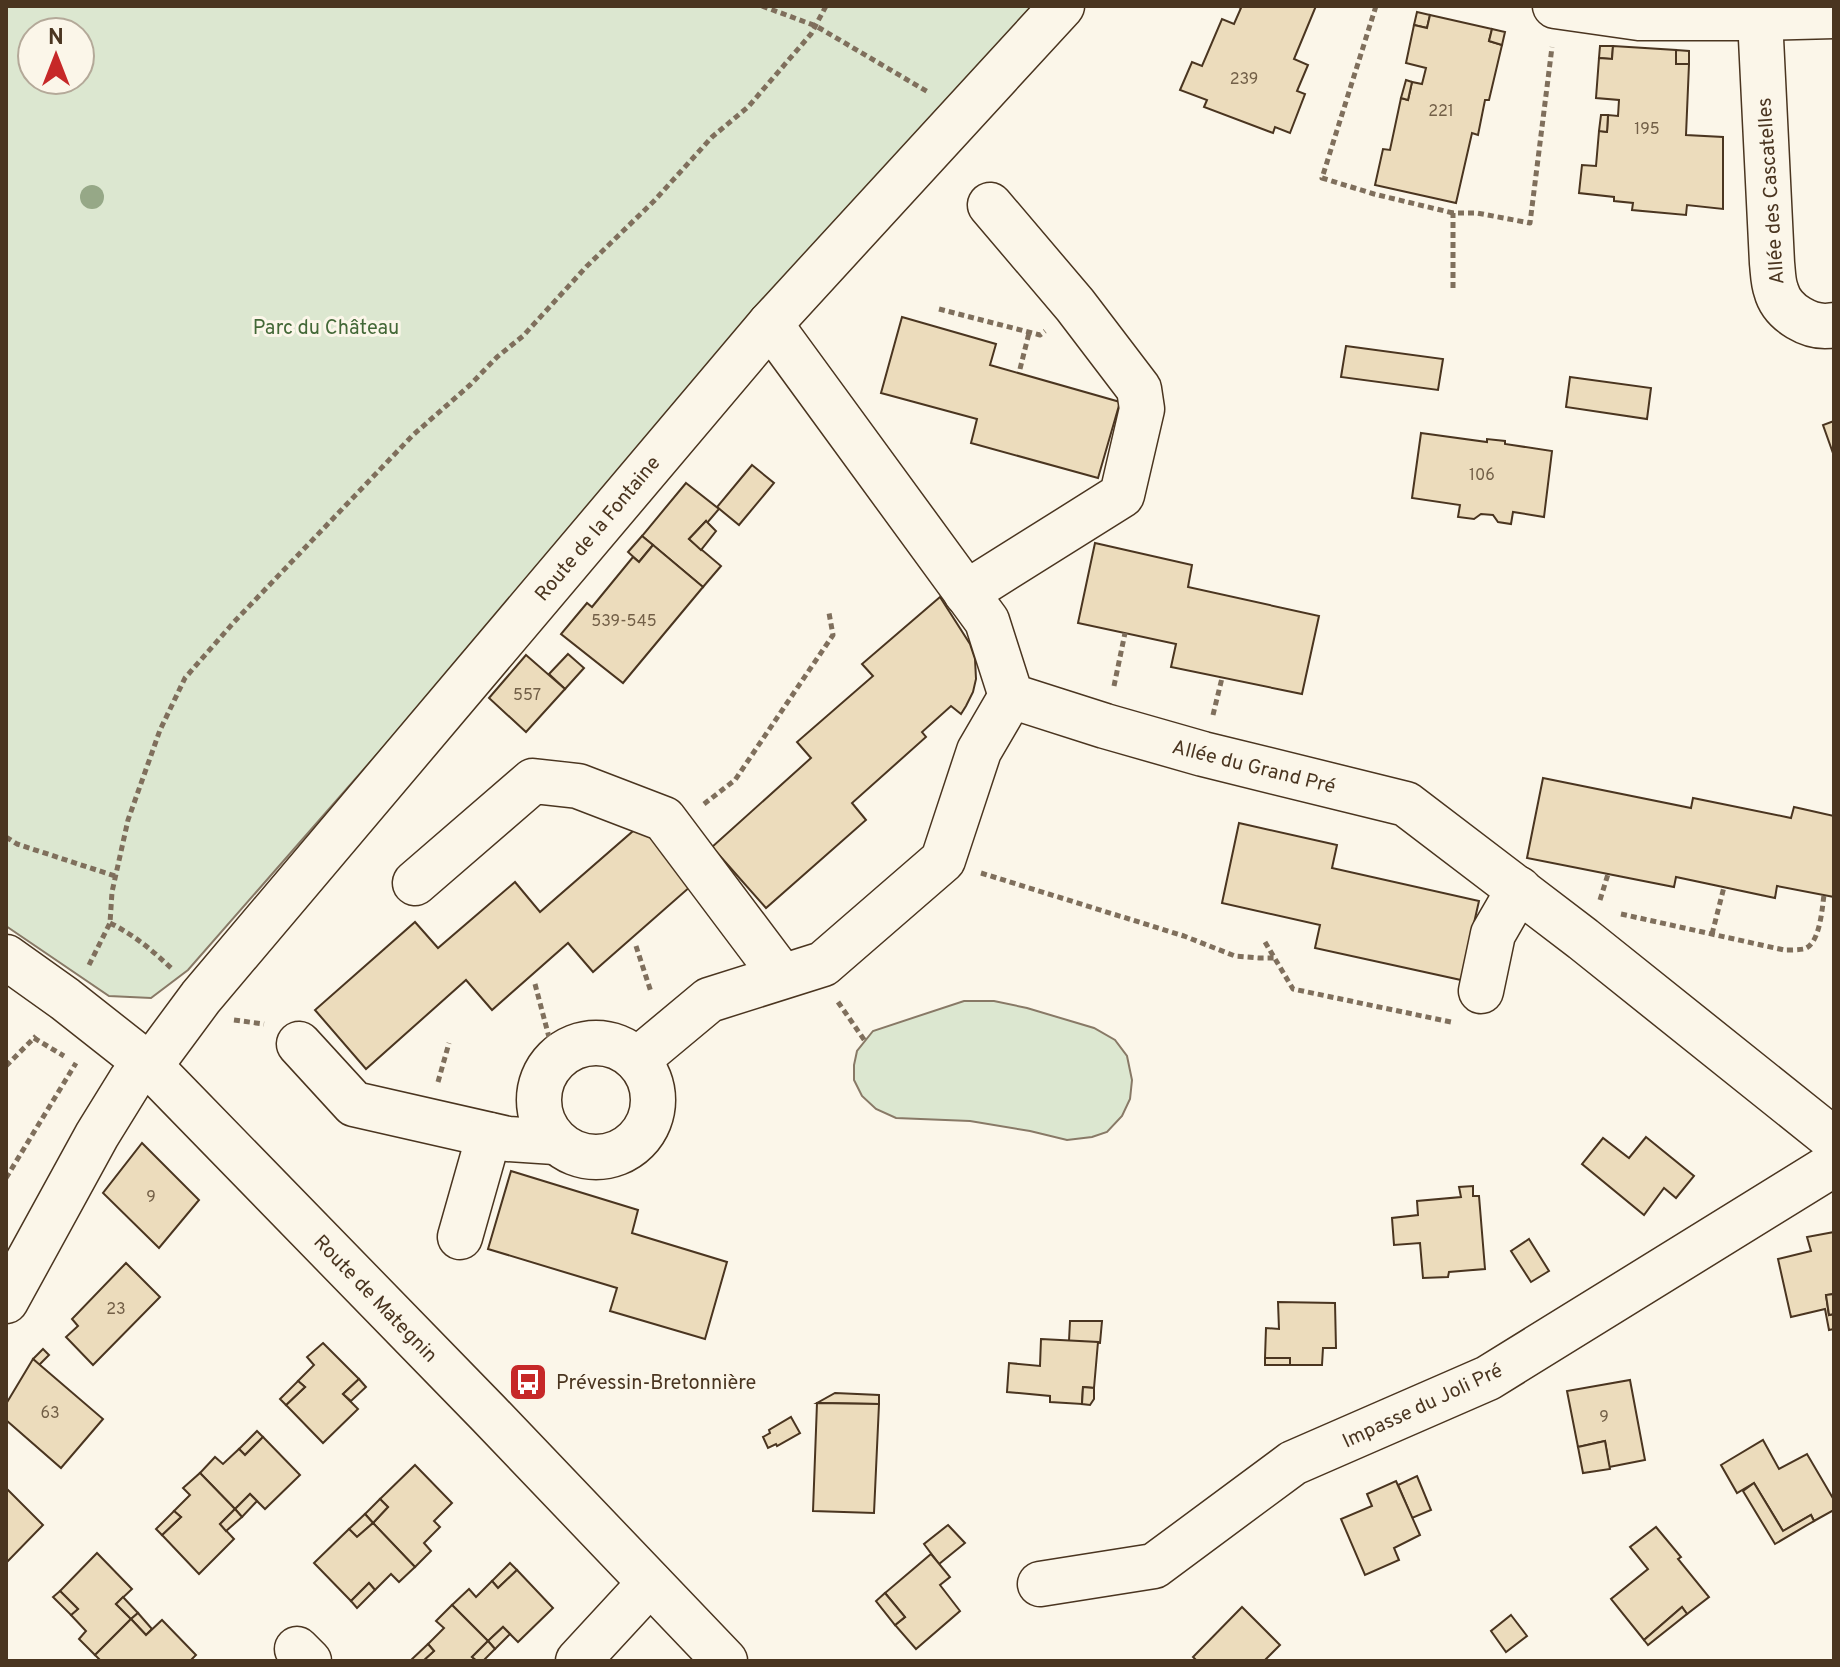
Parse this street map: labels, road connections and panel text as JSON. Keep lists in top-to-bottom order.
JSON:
{
  "streets": {
    "street": [
      "Allée des Cascatelles",
      "Route de la Fontaine",
      "Allée du Grand Pré",
      "Route de Mategnin",
      "Impasse du Joli Pré"
    ]
  },
  "crossings": [
    ["Route de la Fontaine", "Route de Mategnin"]
  ],
  "parks": ["Parc du Château"],
  "places": {
    "bus stop": ["Prévessin-Bretonnière"]
  },
  "house_numbers": [
    "239",
    "221",
    "195",
    "106",
    "539-545",
    "557",
    "9",
    "23",
    "63",
    "9"
  ],
  "north": "top"
}
